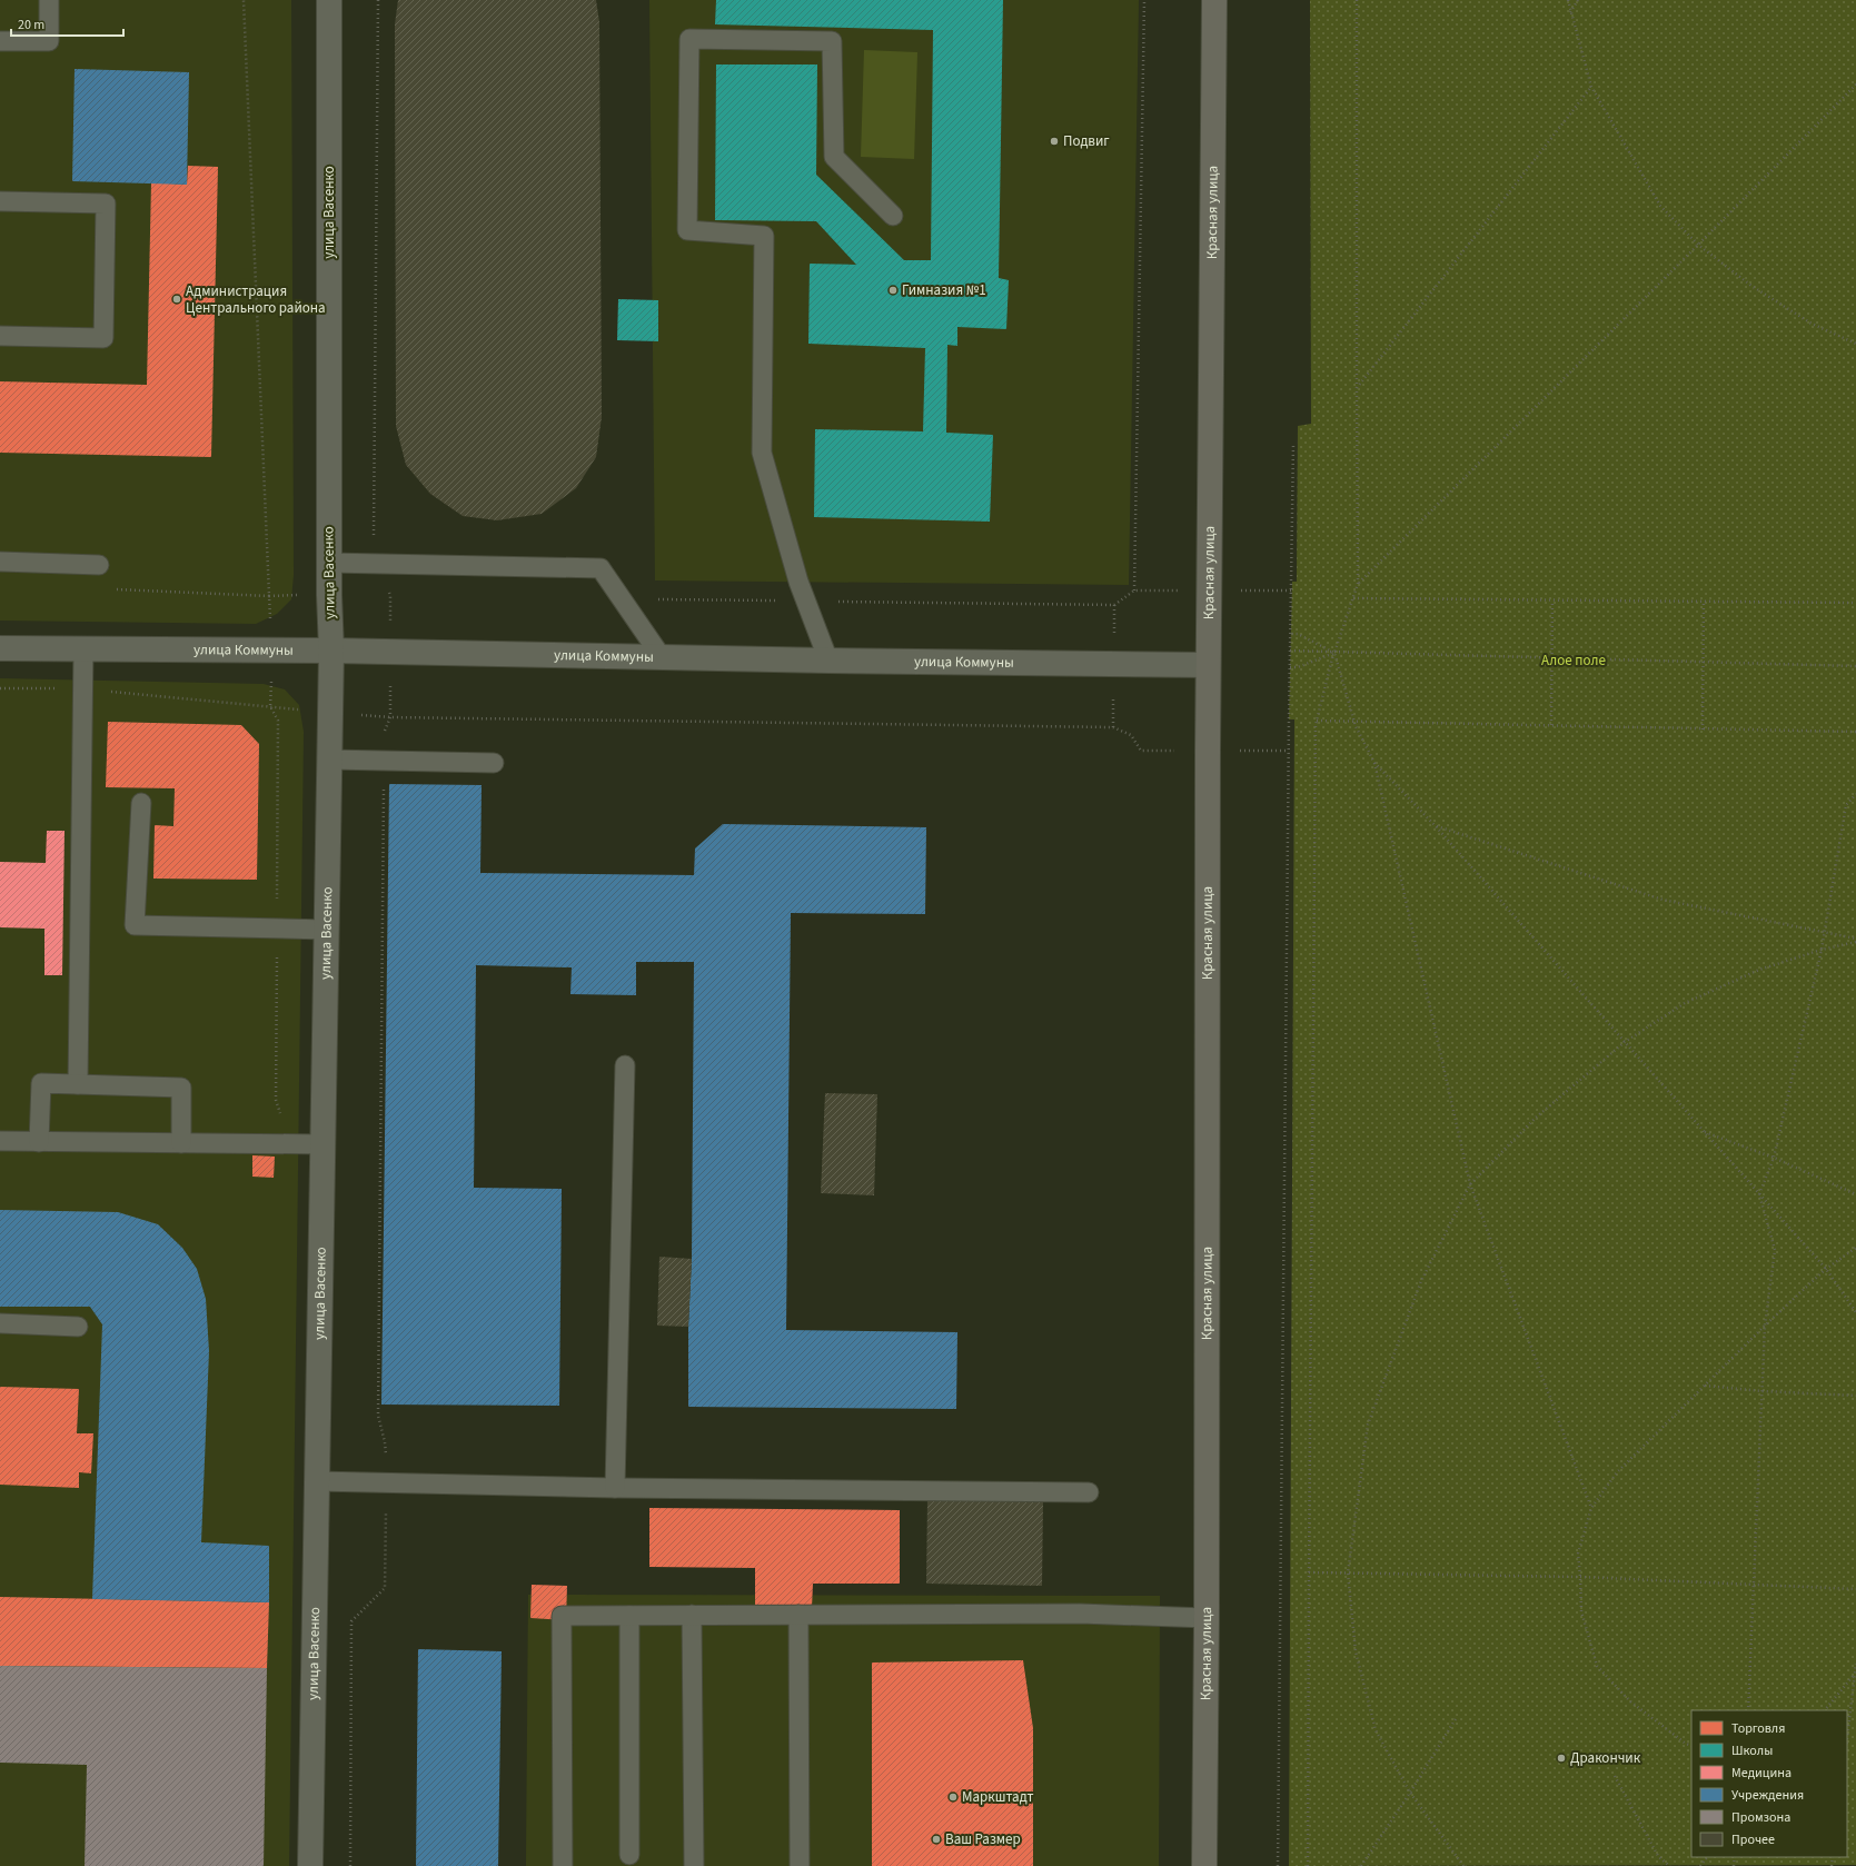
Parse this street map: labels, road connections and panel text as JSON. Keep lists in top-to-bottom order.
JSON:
{
  "streets": {
    "main road": ["Красная улица"],
    "street": ["улица Васенко", "улица Коммуны"]
  },
  "crossings": [
    ["улица Васенко", "улица Коммуны"],
    ["Красная улица", "улица Коммуны"]
  ],
  "parks": ["Алое поле"],
  "places": [
    "Подвиг",
    "Гимназия №1",
    "Администрация Центрального района",
    "Дракончик",
    "Маркштадт",
    "Ваш Размер"
  ],
  "legend": [
    "Торговля",
    "Школы",
    "Медицина",
    "Учреждения",
    "Промзона",
    "Прочее"
  ],
  "scale_bar": "20 m"
}
